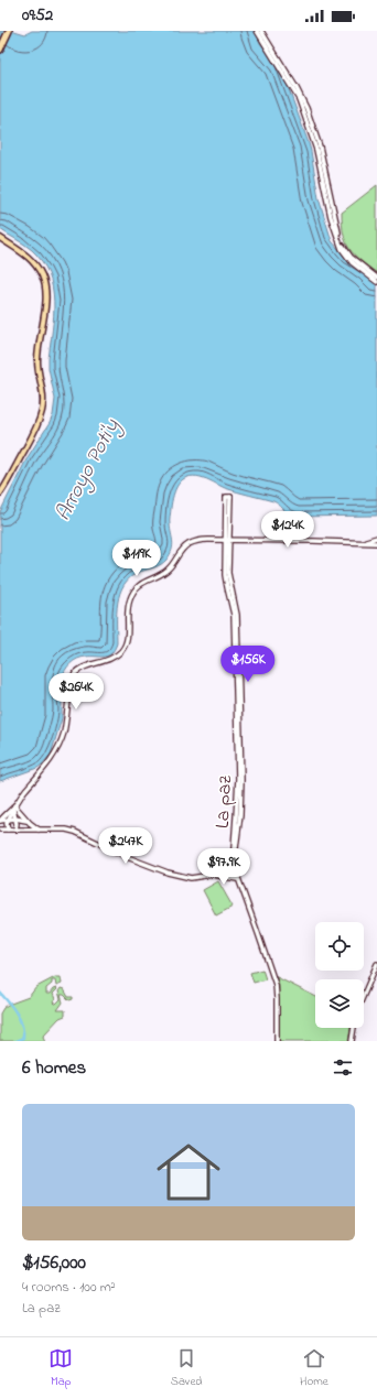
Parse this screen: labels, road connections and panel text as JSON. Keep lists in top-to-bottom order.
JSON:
{
  "streets": {
    "street": ["La paz"]
  },
  "water": ["Arroyo Poti'y"],
  "page": {
    "status": "09:52",
    "price": [
      "$124K",
      "$119K",
      "$156K",
      "$264K",
      "$247K",
      "$97.9K"
    ],
    "heading": "6 homes",
    "list": [
      {
        "name": "$156,000",
        "note": "4 rooms · 100 m² · La paz"
      }
    ],
    "tabs": ["Map", "Saved", "Home"]
  }
}
